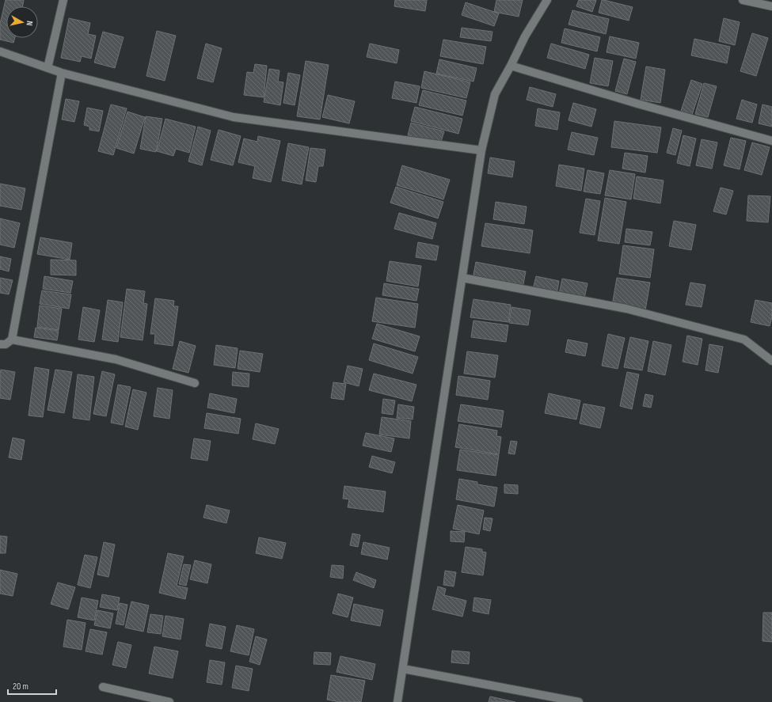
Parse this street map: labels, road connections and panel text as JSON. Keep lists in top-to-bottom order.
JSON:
{
  "scale_bar": "20 m",
  "north": "right"
}
